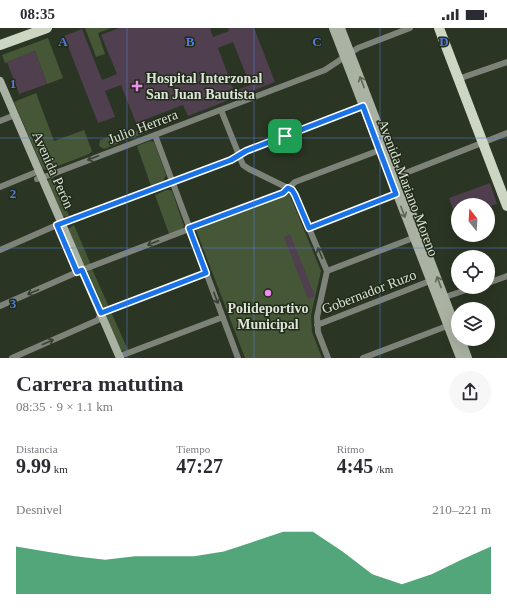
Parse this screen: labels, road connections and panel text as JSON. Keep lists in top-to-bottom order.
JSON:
{
  "streets": {
    "main road": ["Avenida Perón", "Avenida Mariano Moreno"],
    "street": ["Julio Herrera", "Gobernador Ruzo"]
  },
  "crossings": [
    ["Julio Herrera", "Avenida Perón"],
    ["Julio Herrera", "Avenida Mariano Moreno"],
    ["Avenida Mariano Moreno", "Gobernador Ruzo"]
  ],
  "places": {
    "health": ["Hospital Interzonal San Juan Bautista"],
    "other": ["Polideportivo Municipal"]
  },
  "north": "top",
  "page": {
    "status": "08:35",
    "heading": ["Carrera matutina", "08:35 · 9 × 1.1 km"],
    "stats": [
      ["Distancia", "9.99 km"],
      ["Tiempo", "47:27"],
      ["Ritmo", "4:45 /km"]
    ],
    "chart": ["Desnivel", "210–221 m"]
  },
  "grid": {
    "columns": [
      "A",
      "B",
      "C",
      "D"
    ],
    "rows": ["1", "2", "3"]
  }
}
